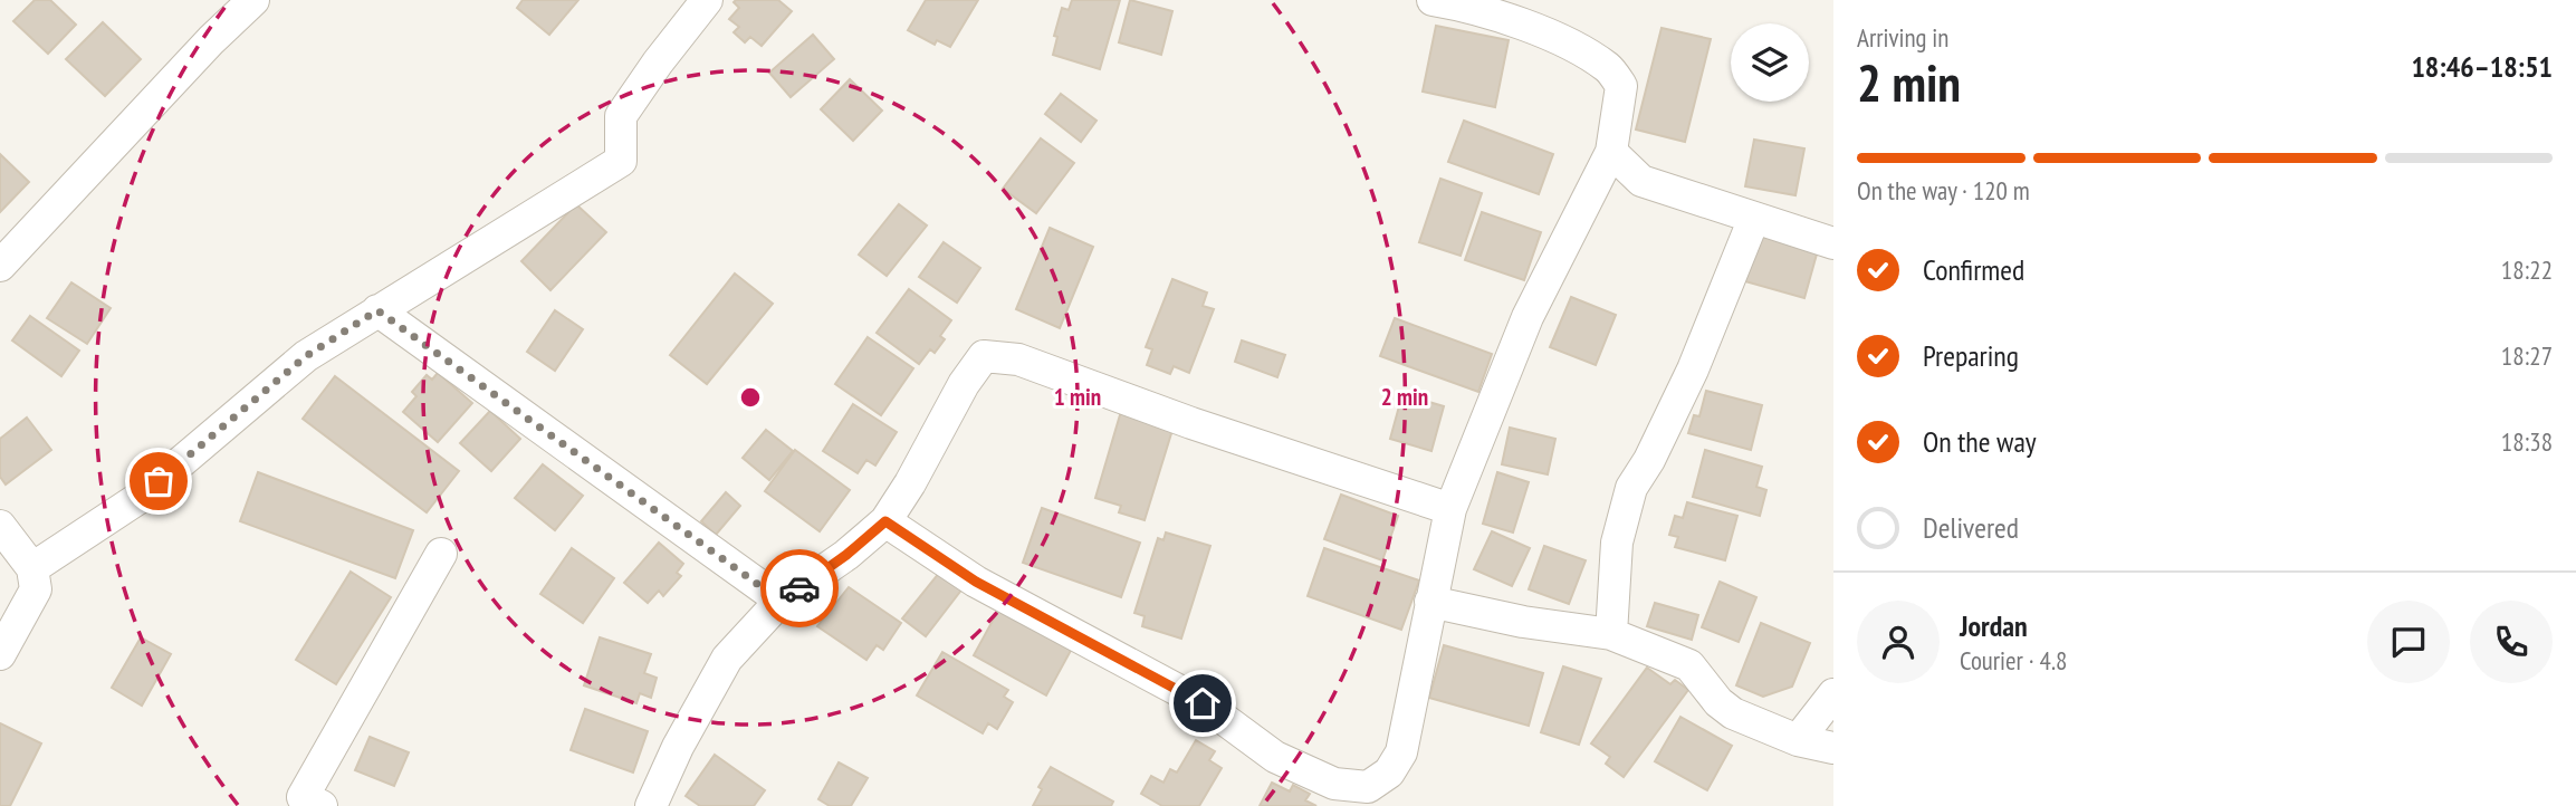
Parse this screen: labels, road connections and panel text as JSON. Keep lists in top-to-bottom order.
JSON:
{
  "page": {
    "heading": ["2 min", "Arriving in", "18:46–18:51"],
    "panel": ["Jordan", "Courier · 4.8"],
    "bar": "On the way · 120 m",
    "list": [
      ["Confirmed", "18:22"],
      ["Preparing", "18:27"],
      ["On the way", "18:38"],
      "Delivered"
    ]
  },
  "rings": ["1 min", "2 min"]
}
